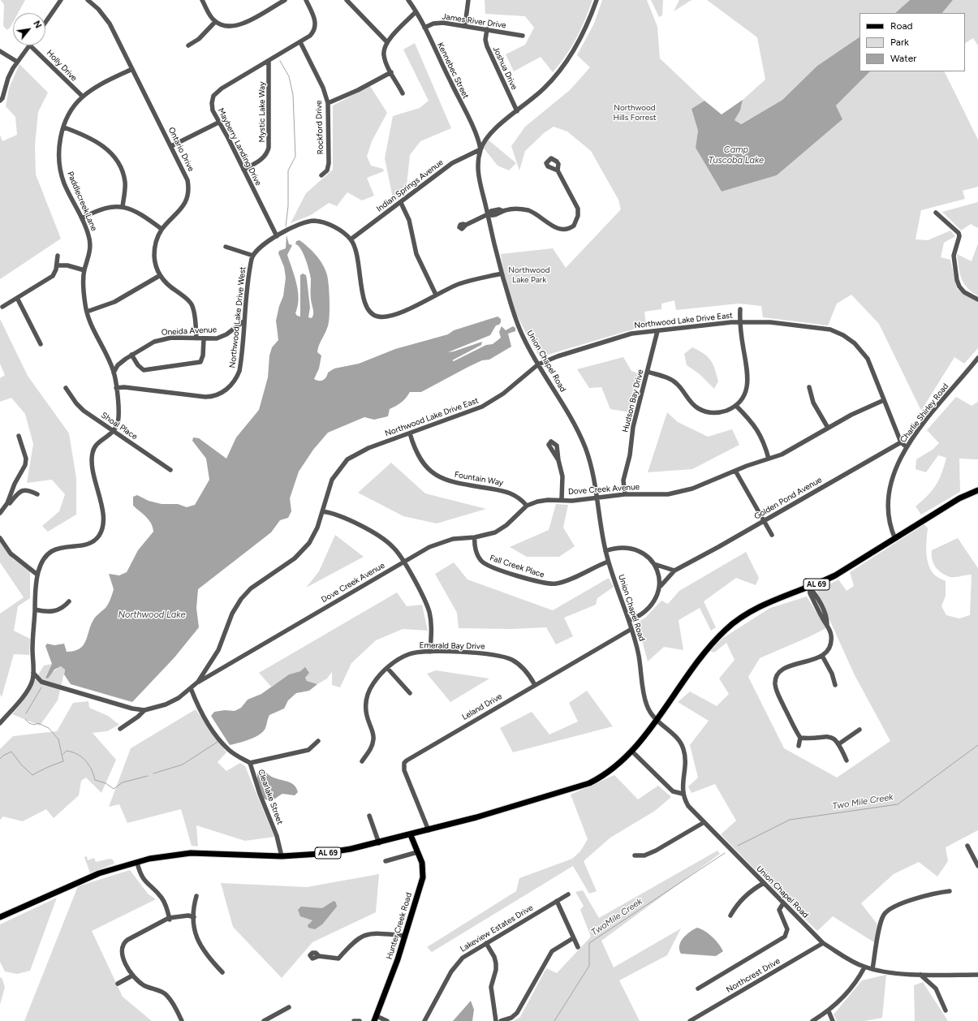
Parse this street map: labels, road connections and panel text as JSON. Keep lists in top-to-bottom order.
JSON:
{
  "streets": {
    "main road": ["AL 69", "Hunter Creek Road"],
    "street": [
      "James River Drive",
      "Holly Drive",
      "Joshua Drive",
      "Kennebec Street",
      "Mystic Lake Way",
      "Rockford Drive",
      "Mayberry Landing Drive",
      "Ontario Drive",
      "Indian Springs Avenue",
      "Paddlecreek Lane",
      "Northwood Lake Drive West",
      "Northwood Lake Drive East",
      "Oneida Avenue",
      "Union Chapel Road",
      "Hudson Bay Drive",
      "Charlie Shirley Road",
      "Shoal Place",
      "Fountain Way",
      "Dove Creek Avenue",
      "Golden Pond Avenue",
      "Fall Creek Place",
      "Emerald Bay Drive",
      "Leland Drive",
      "Clearlake Street",
      "Lakeview Estates Drive",
      "Northcrest Drive"
    ]
  },
  "crossings": [
    ["James River Drive", "Joshua Drive"],
    ["James River Drive", "Kennebec Street"],
    ["Holly Drive", "Paddlecreek Lane"],
    ["Joshua Drive", "Union Chapel Road"],
    ["Kennebec Street", "Indian Springs Avenue"],
    ["Kennebec Street", "Union Chapel Road"],
    ["Mystic Lake Way", "Mayberry Landing Drive"],
    ["Rockford Drive", "Mayberry Landing Drive"],
    ["Mayberry Landing Drive", "Northwood Lake Drive West"],
    ["Ontario Drive", "Paddlecreek Lane"],
    ["Ontario Drive", "Oneida Avenue"],
    ["Indian Springs Avenue", "Northwood Lake Drive West"],
    ["Indian Springs Avenue", "Union Chapel Road"],
    ["Paddlecreek Lane", "Northwood Lake Drive West"],
    ["Paddlecreek Lane", "Oneida Avenue"],
    ["Northwood Lake Drive West", "Oneida Avenue"],
    ["Northwood Lake Drive East", "Union Chapel Road"],
    ["Northwood Lake Drive East", "Hudson Bay Drive"],
    ["Northwood Lake Drive East", "Fountain Way"],
    ["Northwood Lake Drive East", "Dove Creek Avenue"],
    ["Northwood Lake Drive East", "Golden Pond Avenue"],
    ["Northwood Lake Drive East", "Clearlake Street"],
    ["Union Chapel Road", "Dove Creek Avenue"],
    ["Union Chapel Road", "Golden Pond Avenue"],
    ["Union Chapel Road", "Fall Creek Place"],
    ["Union Chapel Road", "AL 69"],
    ["Union Chapel Road", "Leland Drive"],
    ["Union Chapel Road", "Northcrest Drive"],
    ["Hudson Bay Drive", "Dove Creek Avenue"],
    ["Charlie Shirley Road", "AL 69"],
    ["Fountain Way", "Dove Creek Avenue"],
    ["Dove Creek Avenue", "Fall Creek Place"],
    ["AL 69", "Leland Drive"],
    ["AL 69", "Clearlake Street"],
    ["AL 69", "Hunter Creek Road"],
    ["Emerald Bay Drive", "Leland Drive"]
  ],
  "water": [
    "Camp Tuscoba Lake",
    "Northwood Lake",
    "Two Mile Creek",
    "TwoMile Creek"
  ],
  "parks": ["Northwood Hills Forrest", "Northwood Lake Park"],
  "legend": ["Road", "Park", "Water"],
  "north": "top right"
}
